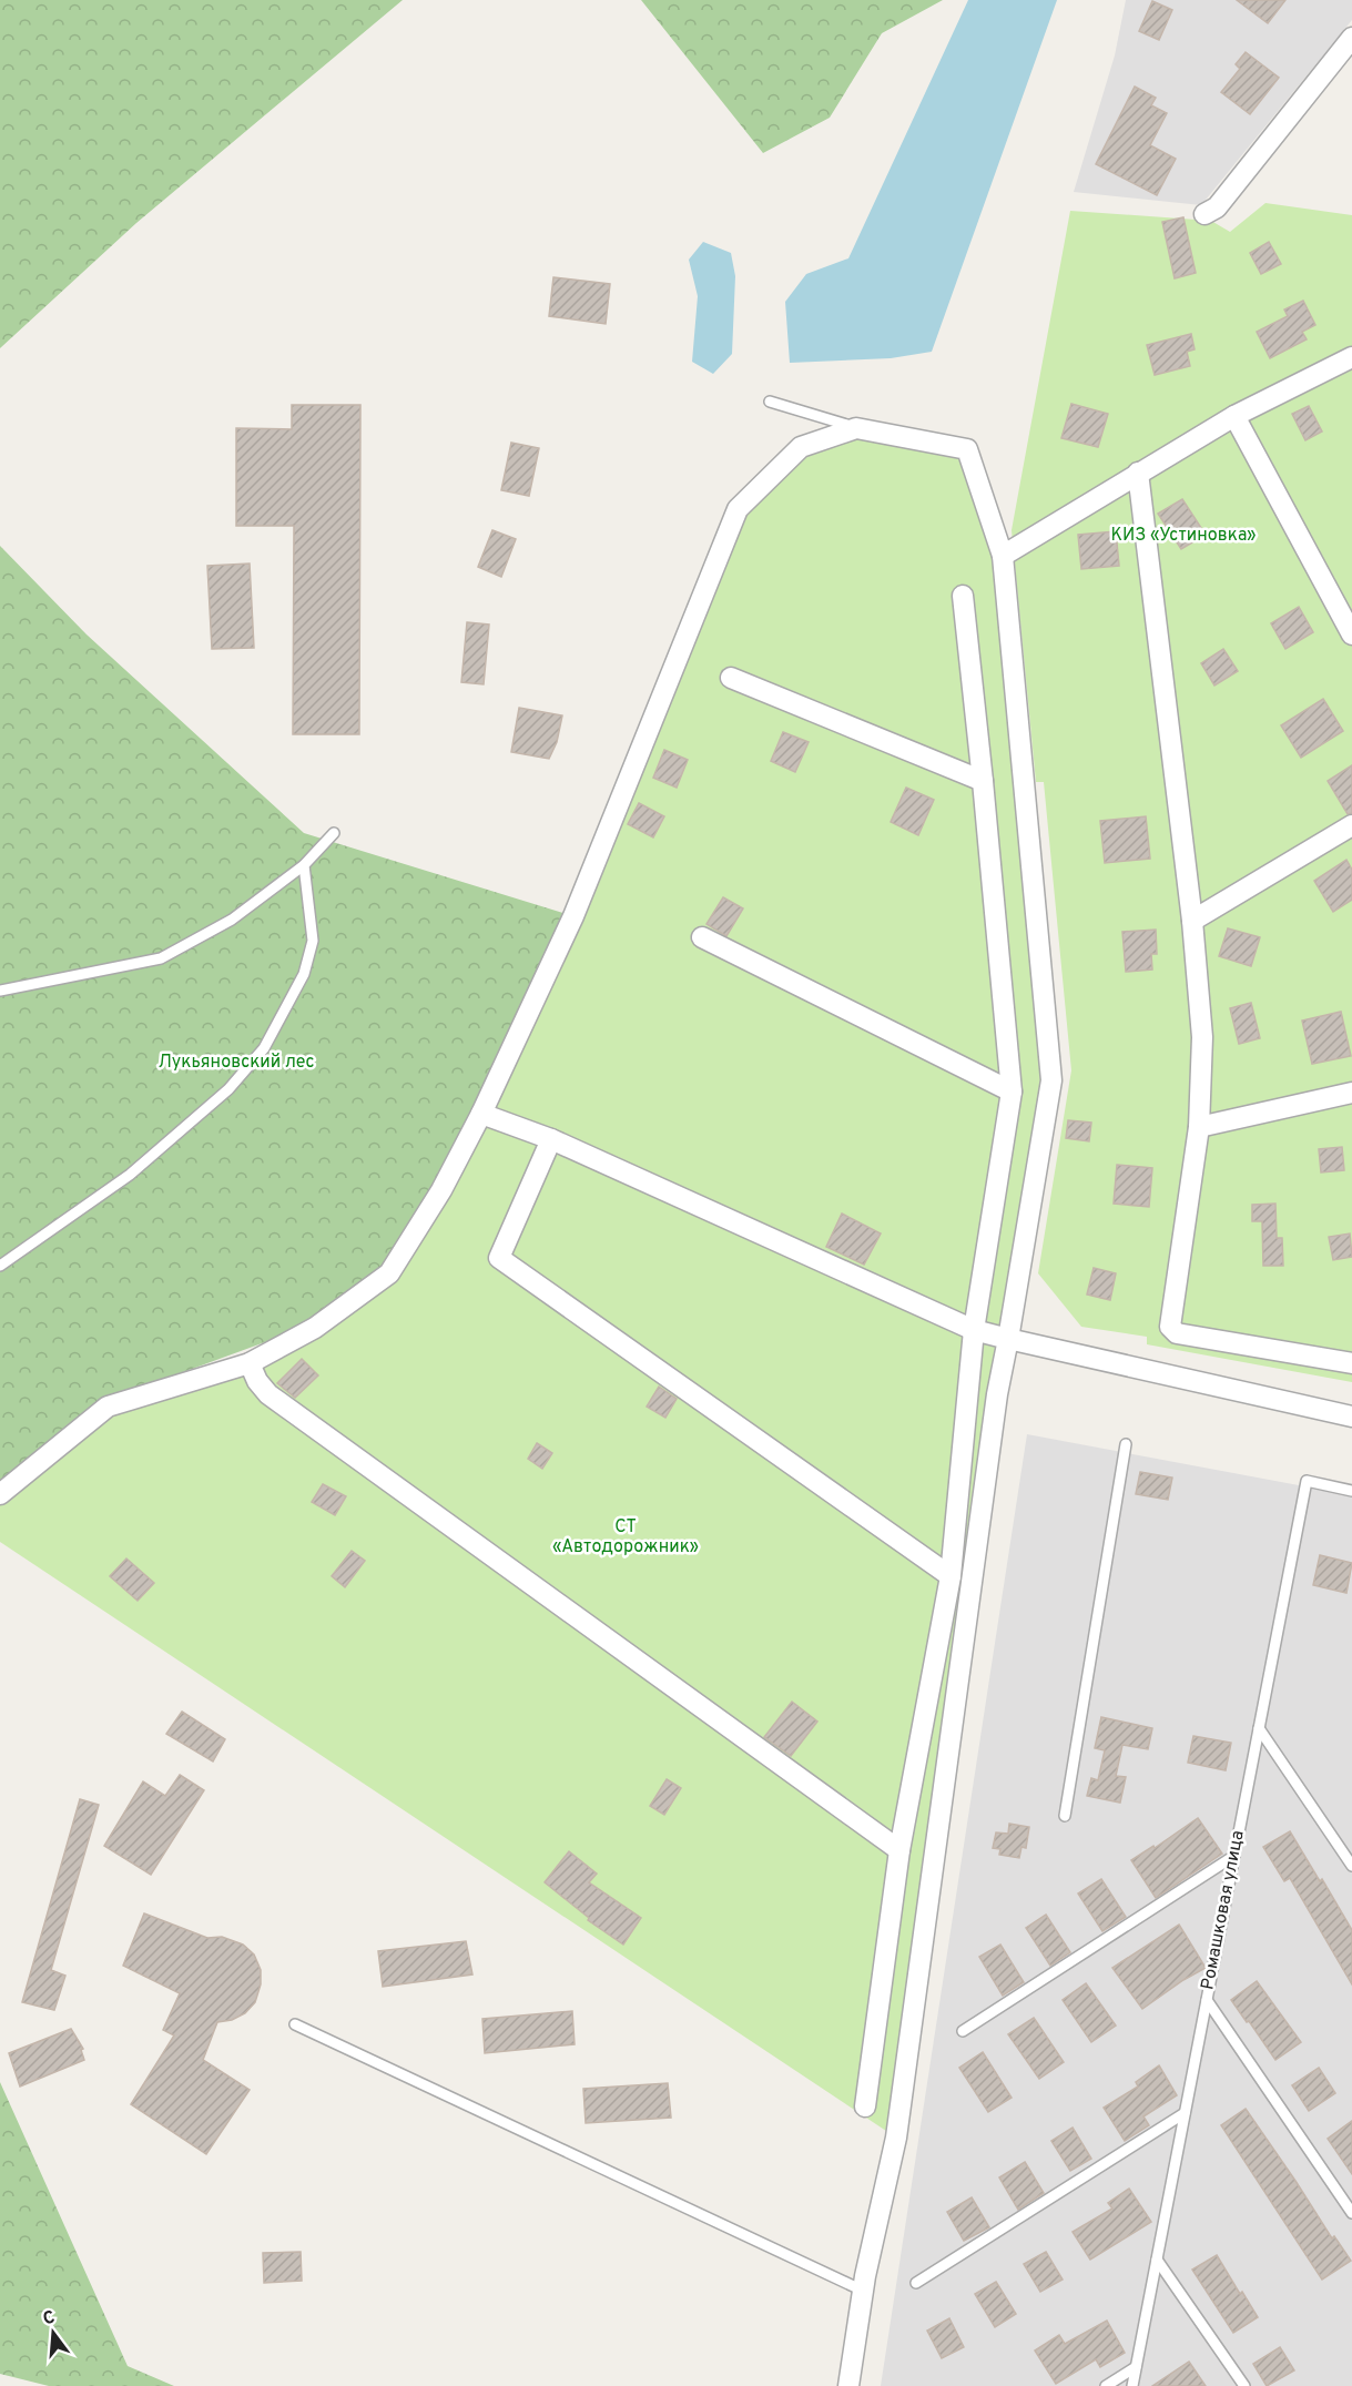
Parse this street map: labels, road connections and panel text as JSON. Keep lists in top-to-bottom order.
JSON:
{
  "streets": {
    "lane": ["Ромашковая улица"]
  },
  "parks": ["КИЗ «Устиновка»", "Лукьяновский лес", "СТ «Автодорожник»"],
  "north": "top"
}
